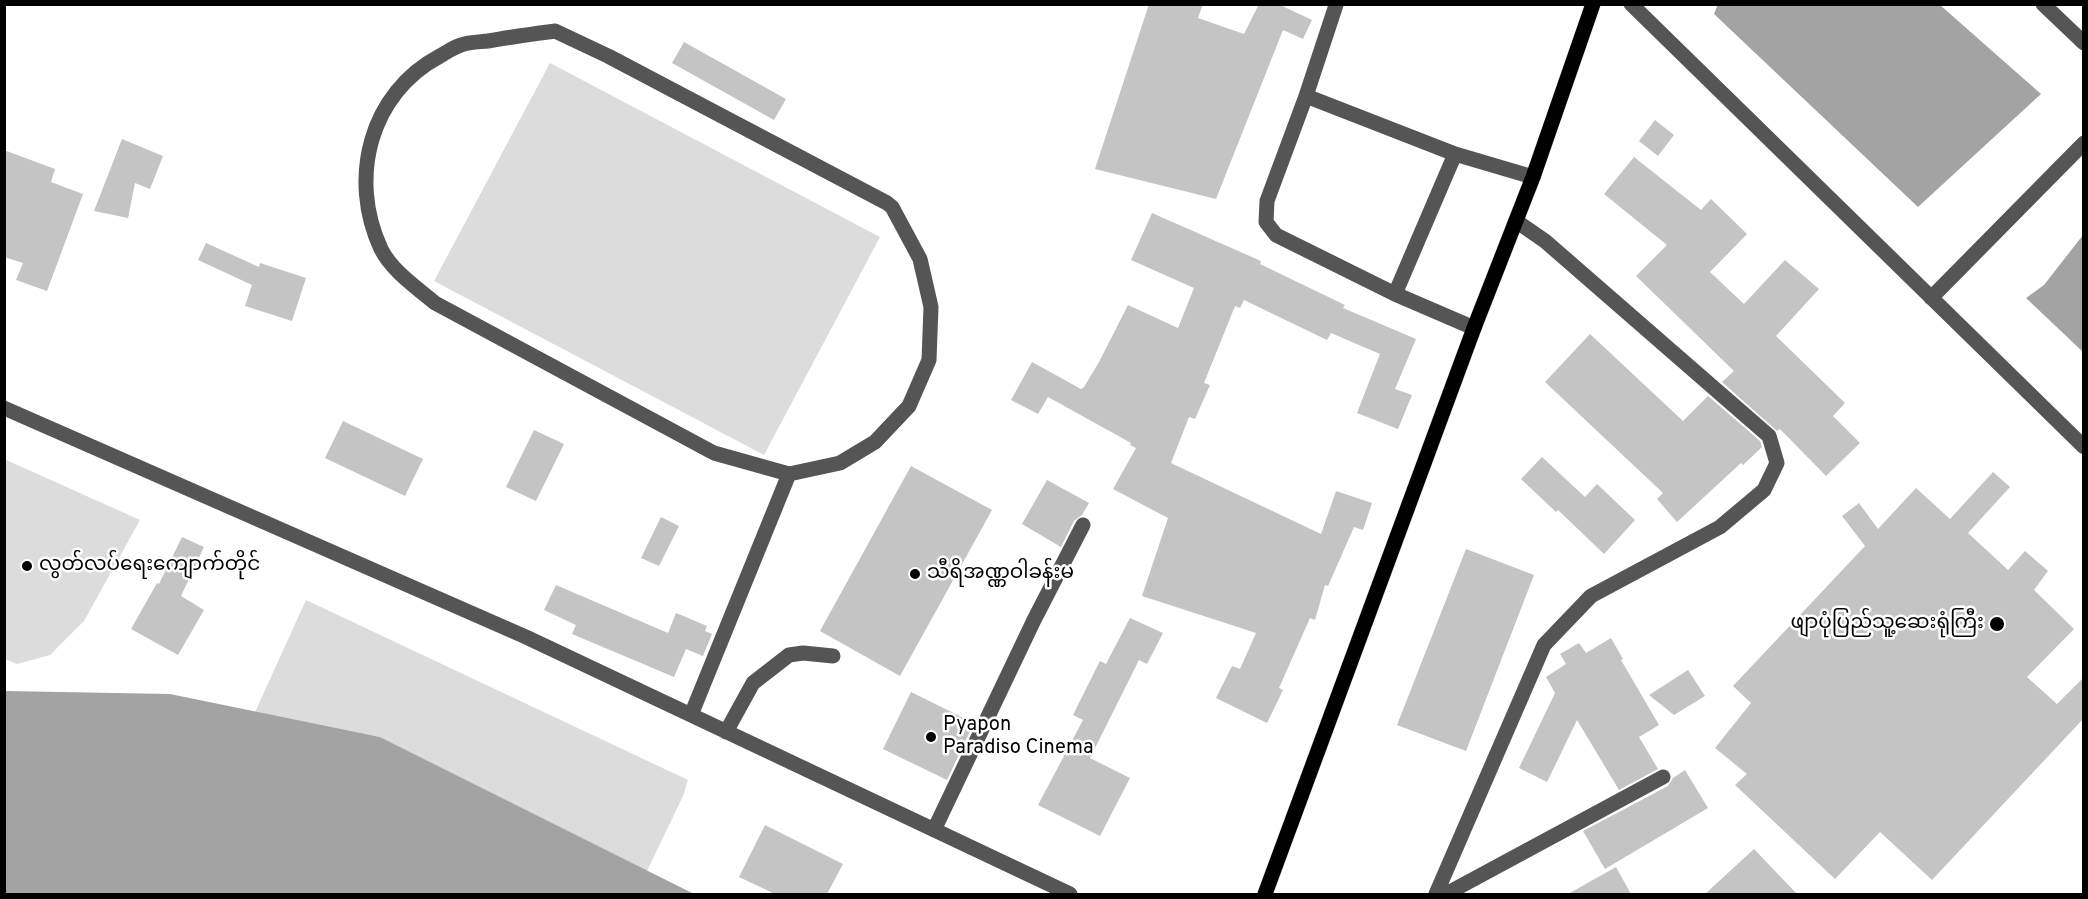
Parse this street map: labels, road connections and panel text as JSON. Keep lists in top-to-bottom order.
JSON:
{
  "places": [
    "လွတ်လပ်ရေးကျောက်တိုင်",
    "သီရိအဏ္ဏဝါခန်းမ",
    "ဖျာပုံပြည်သူ့ဆေးရုံကြီး",
    "Pyapon Paradiso Cinema"
  ]
}
